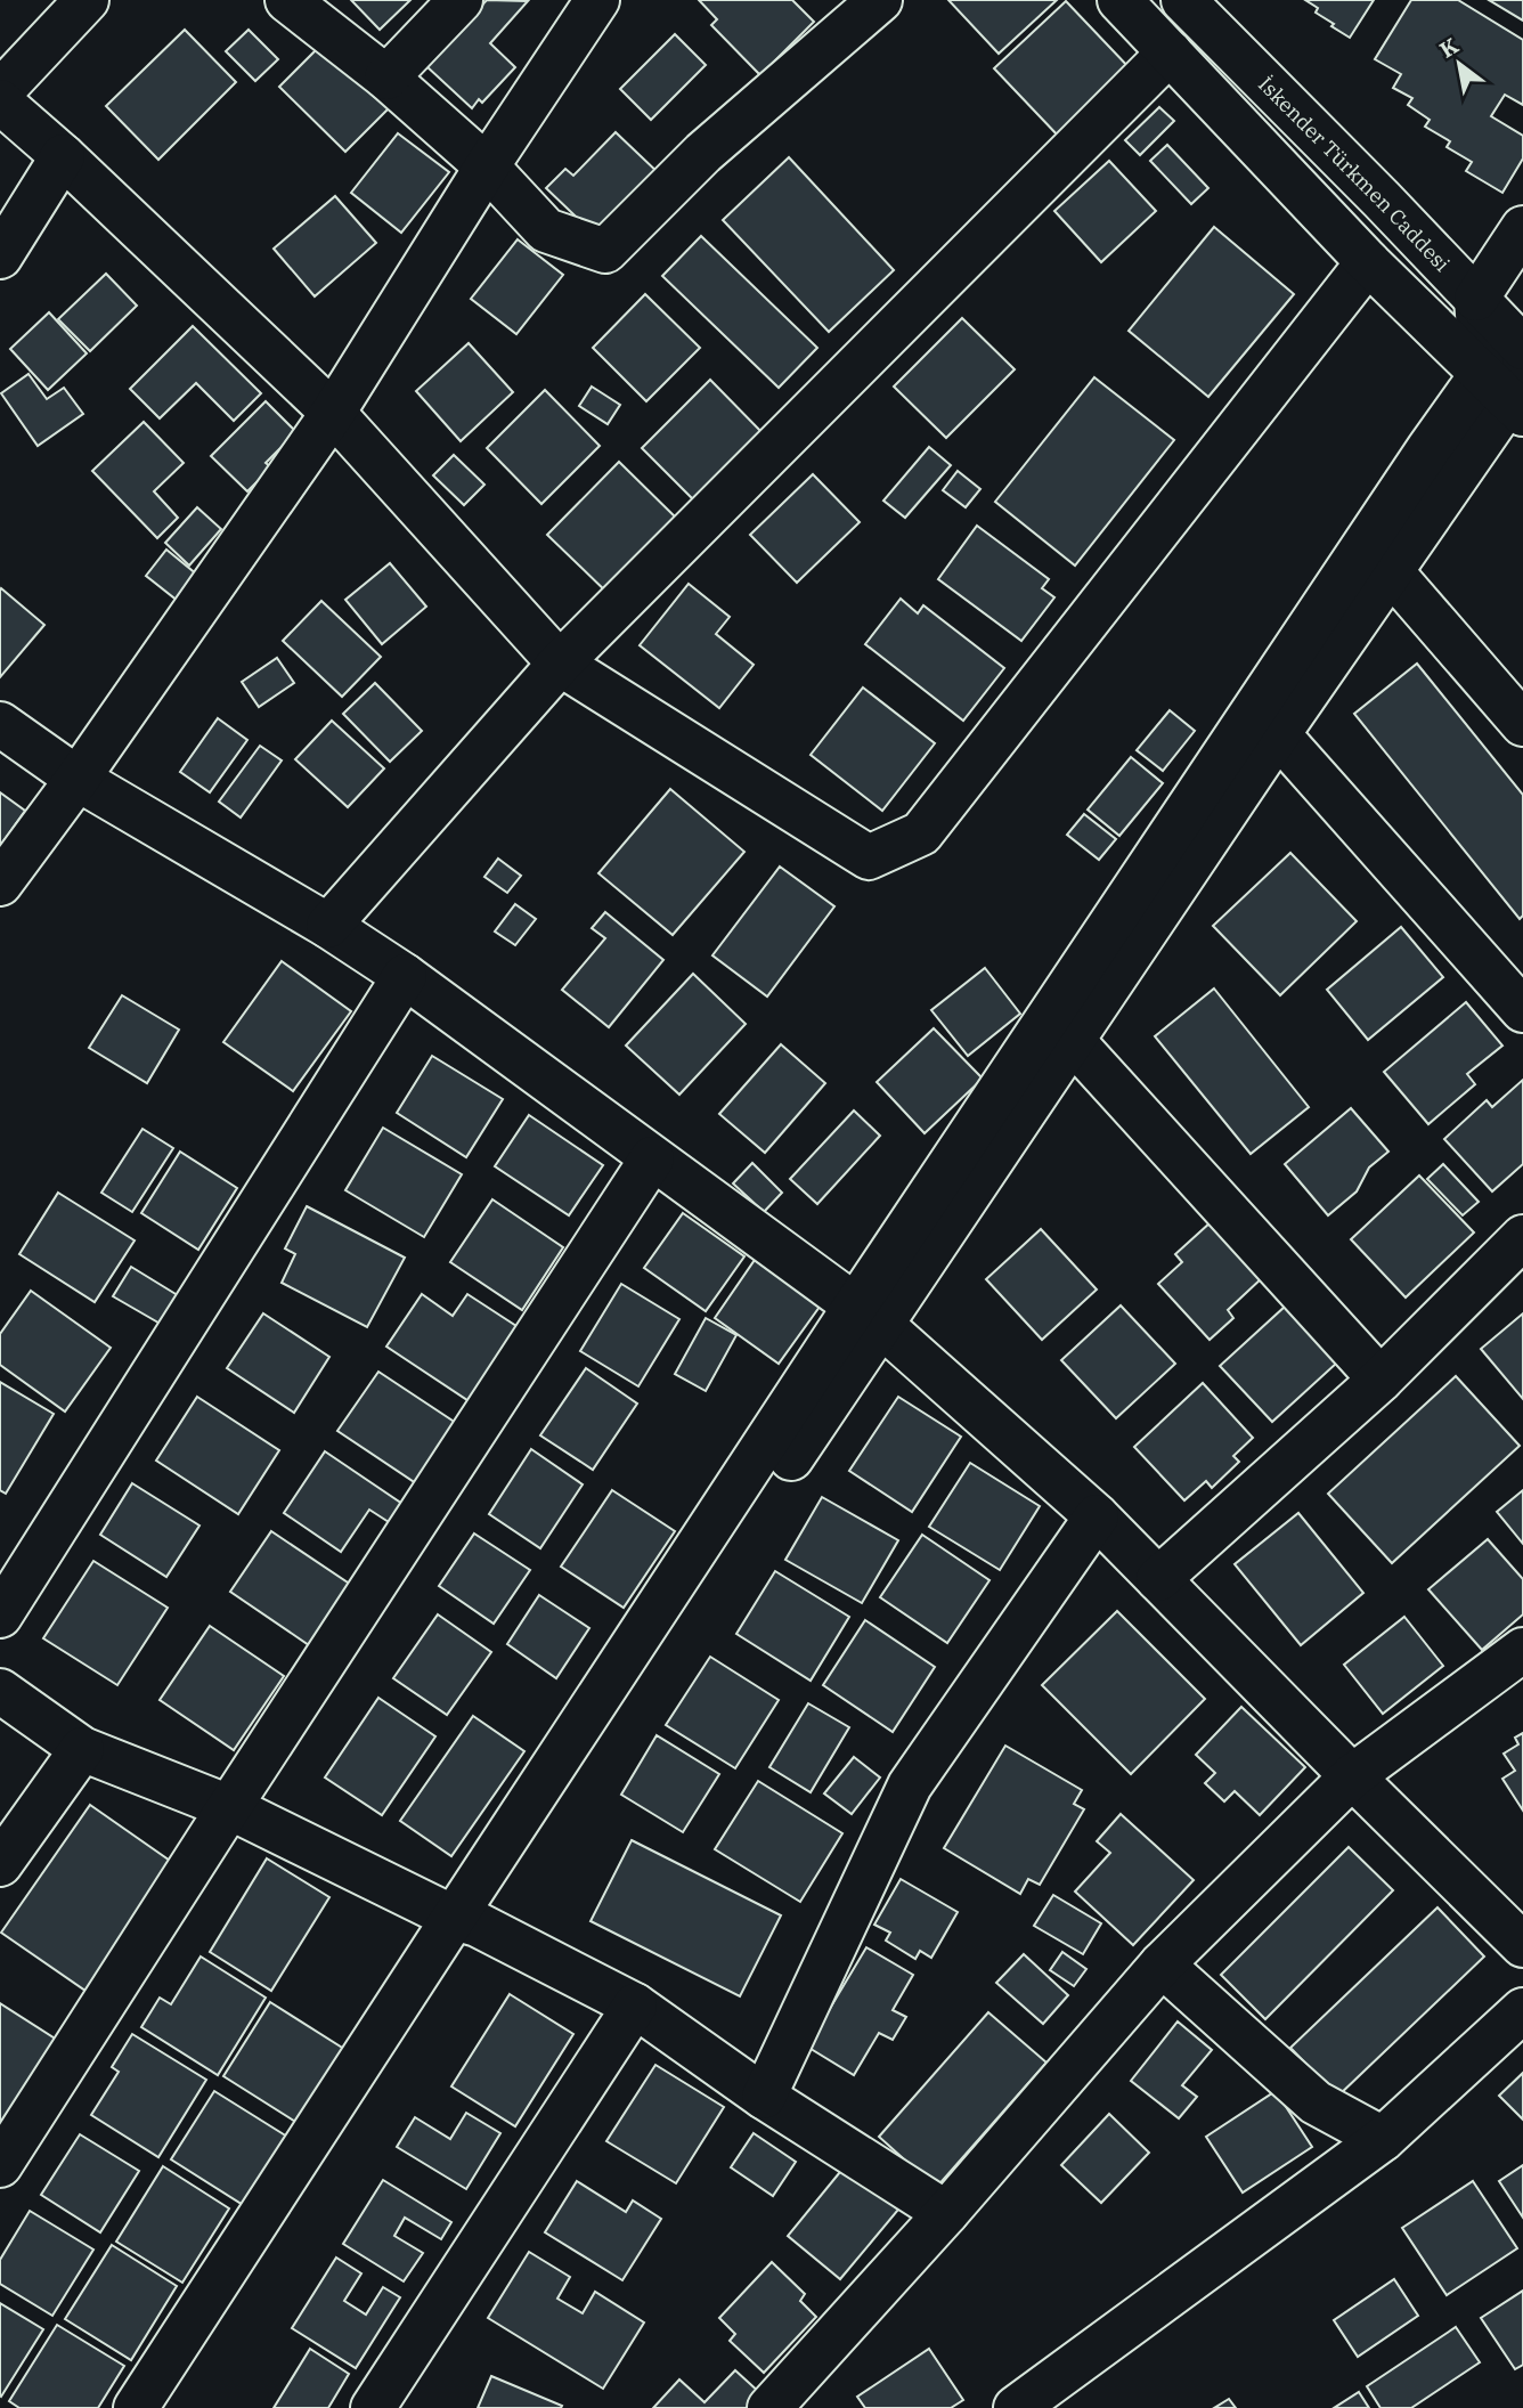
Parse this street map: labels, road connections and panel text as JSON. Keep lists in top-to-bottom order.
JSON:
{
  "streets": {
    "street": ["İskender Türkmen Caddesi"]
  },
  "north": "top left"
}
